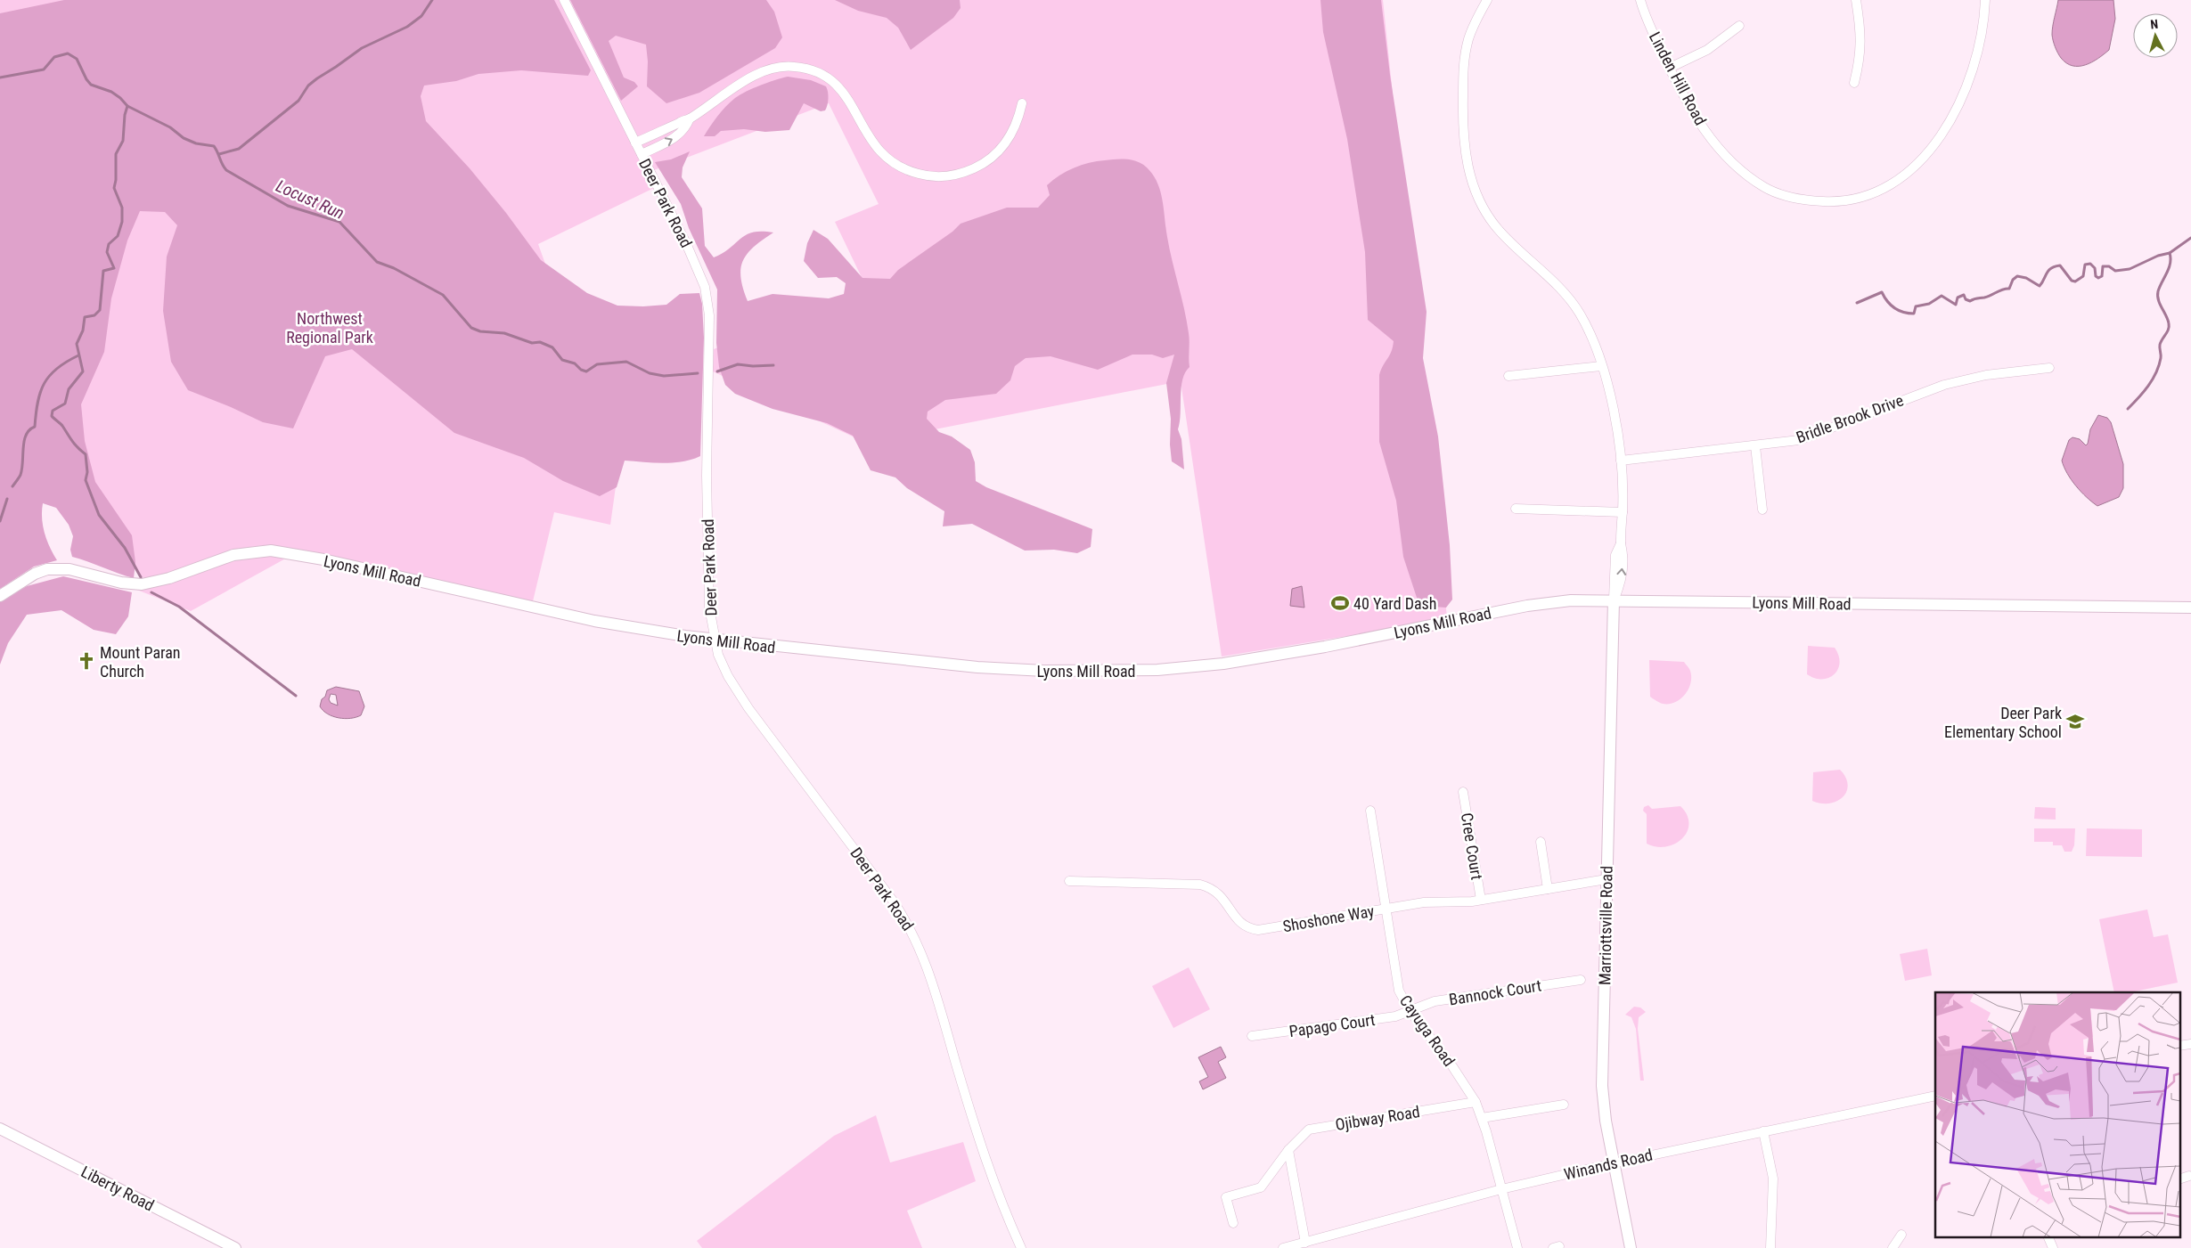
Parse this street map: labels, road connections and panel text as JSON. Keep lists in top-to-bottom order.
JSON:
{
  "streets": {
    "main road": ["Lyons Mill Road", "Marriottsville Road", "Liberty Road"],
    "street": [
      "Linden Hill Road",
      "Deer Park Road",
      "Bridle Brook Drive",
      "Cree Court",
      "Shoshone Way",
      "Bannock Court",
      "Papago Court",
      "Cayuga Road",
      "Ojibway Road",
      "Winands Road"
    ]
  },
  "crossings": [
    ["Deer Park Road", "Lyons Mill Road"],
    ["Bridle Brook Drive", "Marriottsville Road"],
    ["Lyons Mill Road", "Marriottsville Road"],
    ["Cree Court", "Shoshone Way"],
    ["Shoshone Way", "Marriottsville Road"],
    ["Shoshone Way", "Cayuga Road"],
    ["Marriottsville Road", "Winands Road"],
    ["Bannock Court", "Papago Court"],
    ["Bannock Court", "Cayuga Road"],
    ["Papago Court", "Cayuga Road"],
    ["Cayuga Road", "Ojibway Road"],
    ["Cayuga Road", "Winands Road"]
  ],
  "water": ["Locust Run"],
  "parks": ["Northwest Regional Park"],
  "places": {
    "sports": ["40 Yard Dash"],
    "church": ["Mount Paran Church"],
    "school or university": ["Deer Park Elementary School"]
  },
  "north": "top"
}
